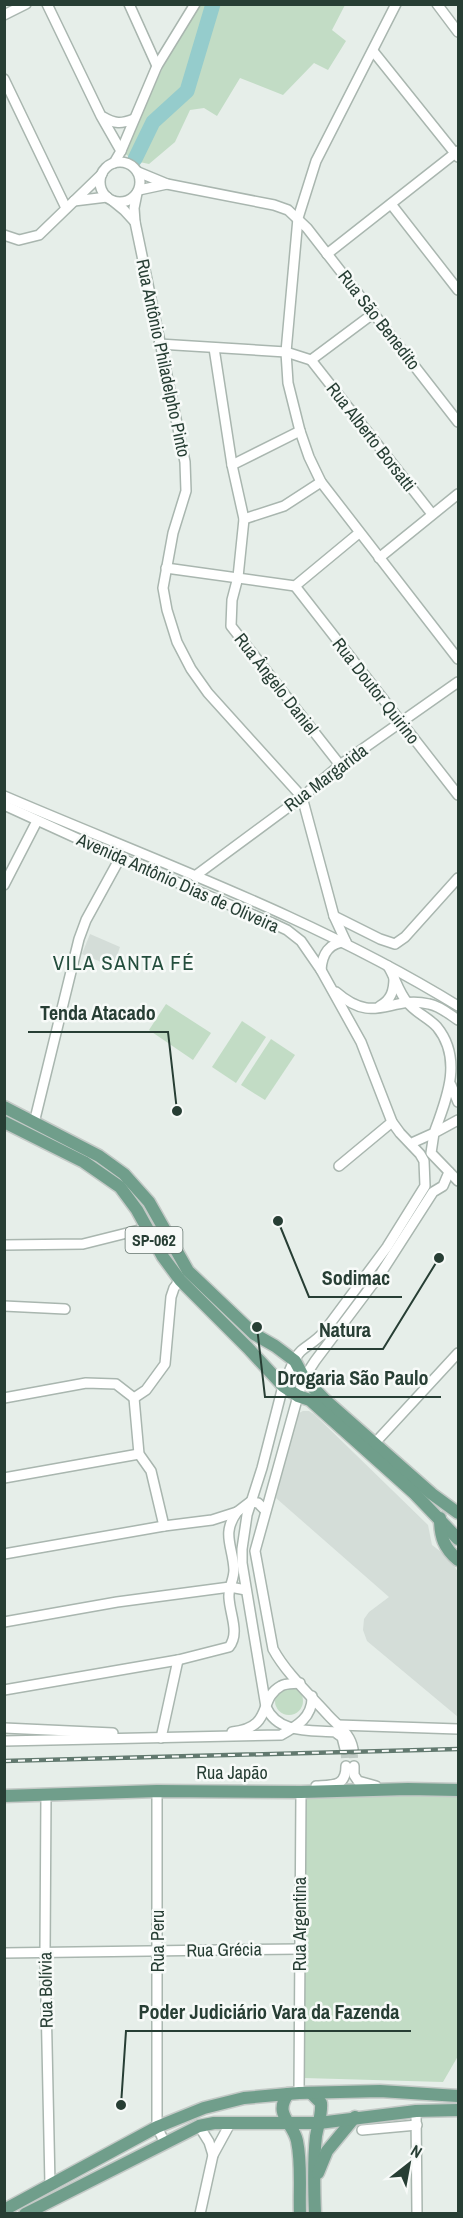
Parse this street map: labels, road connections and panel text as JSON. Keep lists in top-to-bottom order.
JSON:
{
  "streets": {
    "main road": ["SP-062", "Rua Japão"],
    "street": [
      "Rua São Benedito",
      "Rua Antônio Philadelpho Pinto",
      "Rua Alberto Borsatti",
      "Rua Ângelo Daniel",
      "Rua Doutor Quirino",
      "Rua Margarida",
      "Avenida Antônio Dias de Oliveira",
      "Rua Argentina",
      "Rua Peru",
      "Rua Grécia",
      "Rua Bolívia"
    ]
  },
  "crossings": [
    ["Rua Antônio Philadelpho Pinto", "Rua Margarida"],
    ["Rua Antônio Philadelpho Pinto", "Avenida Antônio Dias de Oliveira"],
    ["Rua Ângelo Daniel", "Rua Margarida"],
    ["Rua Doutor Quirino", "Rua Margarida"],
    ["Rua Japão", "Rua Argentina"],
    ["Rua Japão", "Rua Peru"],
    ["Rua Japão", "Rua Bolívia"],
    ["Rua Argentina", "Rua Grécia"],
    ["Rua Peru", "Rua Grécia"],
    ["Rua Grécia", "Rua Bolívia"]
  ],
  "districts": ["VILA SANTA FÉ"],
  "places": [
    "Tenda Atacado",
    "Sodimac",
    "Natura",
    "Drogaria São Paulo",
    "Poder Judiciário Vara da Fazenda"
  ],
  "north": "top right"
}
